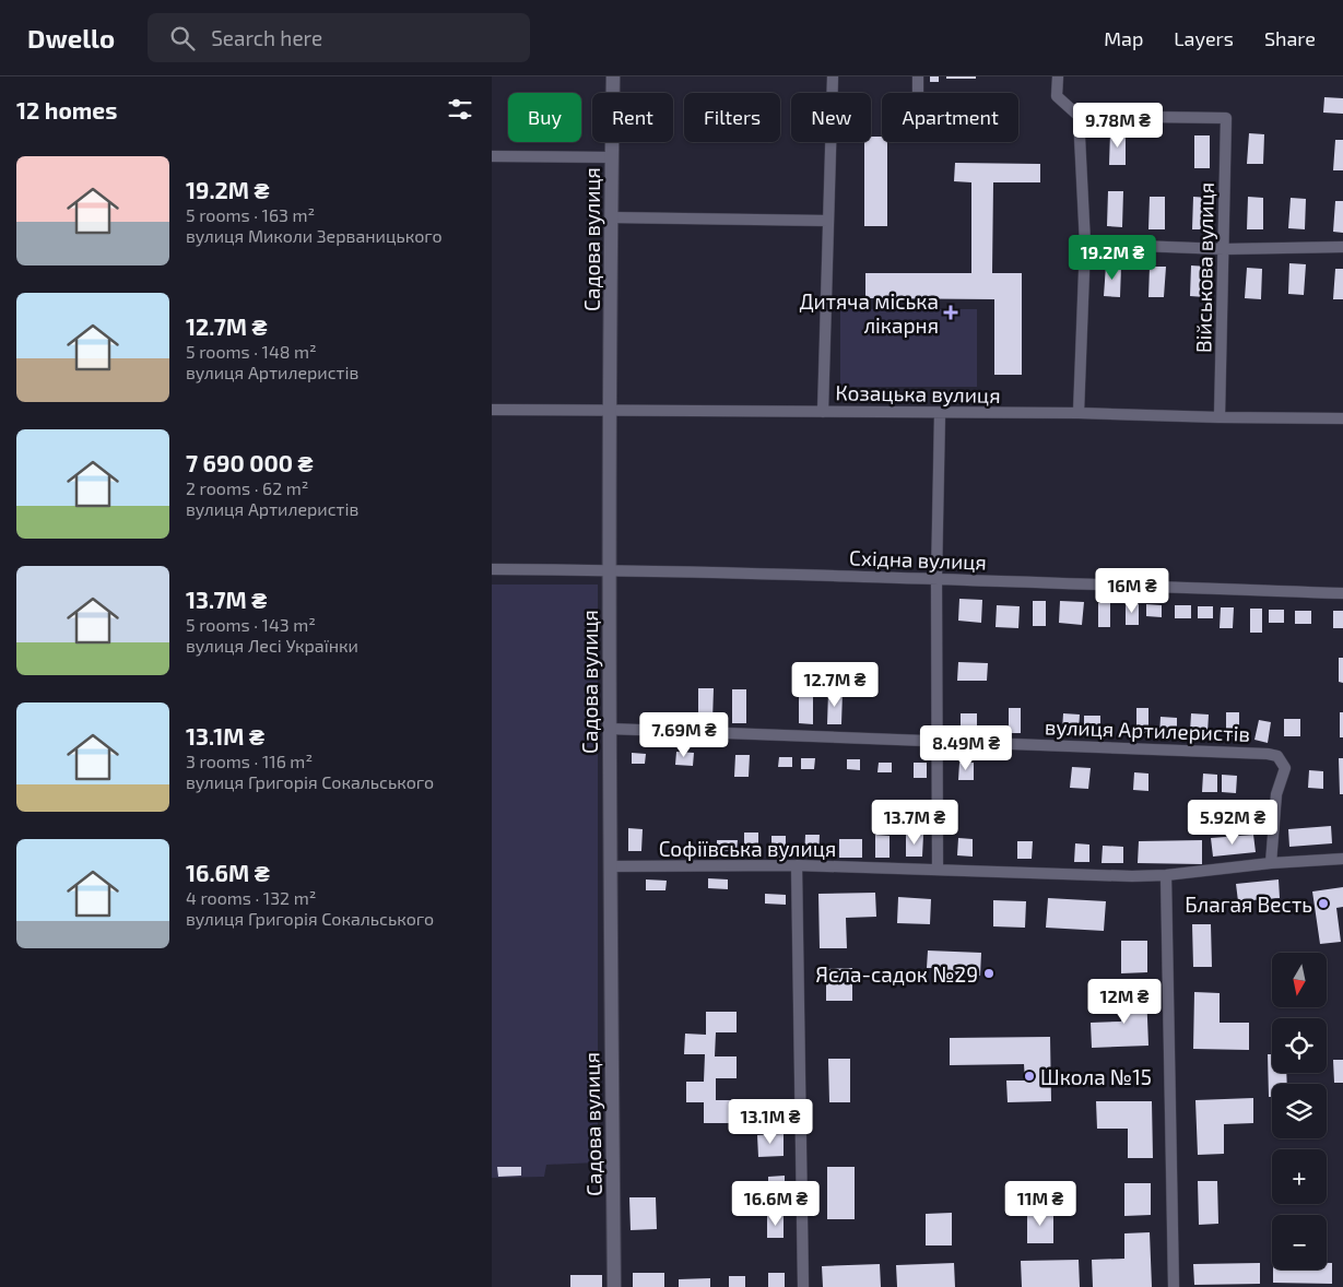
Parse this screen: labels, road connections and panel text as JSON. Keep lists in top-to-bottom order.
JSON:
{
  "streets": {
    "street": [
      "Садова вулиця",
      "Військова вулиця",
      "Козацька вулиця",
      "Східна вулиця",
      "вулиця Артилеристів",
      "Софіївська вулиця"
    ]
  },
  "crossings": [
    ["Садова вулиця", "Козацька вулиця"],
    ["Садова вулиця", "Східна вулиця"],
    ["Садова вулиця", "вулиця Артилеристів"],
    ["Садова вулиця", "Софіївська вулиця"],
    ["Військова вулиця", "Козацька вулиця"],
    ["вулиця Артилеристів", "Софіївська вулиця"]
  ],
  "places": {
    "health": ["Дитяча міська лікарня"],
    "other": ["Благая Весть", "Ясла-садок №29", "Школа №15"]
  },
  "north": "bottom",
  "page": {
    "header": "Dwello",
    "search": "Search here",
    "nav": ["Map", "Layers", "Share"],
    "heading": "12 homes",
    "chip": [
      "Buy",
      "Rent",
      "Filters",
      "New",
      "Apartment"
    ],
    "price": [
      "9.78M ₴",
      "19.2M ₴",
      "16M ₴",
      "12.7M ₴",
      "7.69M ₴",
      "8.49M ₴",
      "13.7M ₴",
      "5.92M ₴",
      "12M ₴",
      "13.1M ₴",
      "16.6M ₴",
      "11M ₴"
    ],
    "list": [
      {
        "name": "19.2M ₴",
        "note": "5 rooms · 163 m² · вулиця Миколи Зерваницького"
      },
      {
        "name": "12.7M ₴",
        "note": "5 rooms · 148 m² · вулиця Артилеристів"
      },
      {
        "name": "7 690 000 ₴",
        "note": "2 rooms · 62 m² · вулиця Артилеристів"
      },
      {
        "name": "13.7M ₴",
        "note": "5 rooms · 143 m² · вулиця Лесі Українки"
      },
      {
        "name": "13.1M ₴",
        "note": "3 rooms · 116 m² · вулиця Григорія Сокальського"
      },
      {
        "name": "16.6M ₴",
        "note": "4 rooms · 132 m² · вулиця Григорія Сокальського"
      }
    ],
    "map_buttons": ["+", "−"]
  }
}
